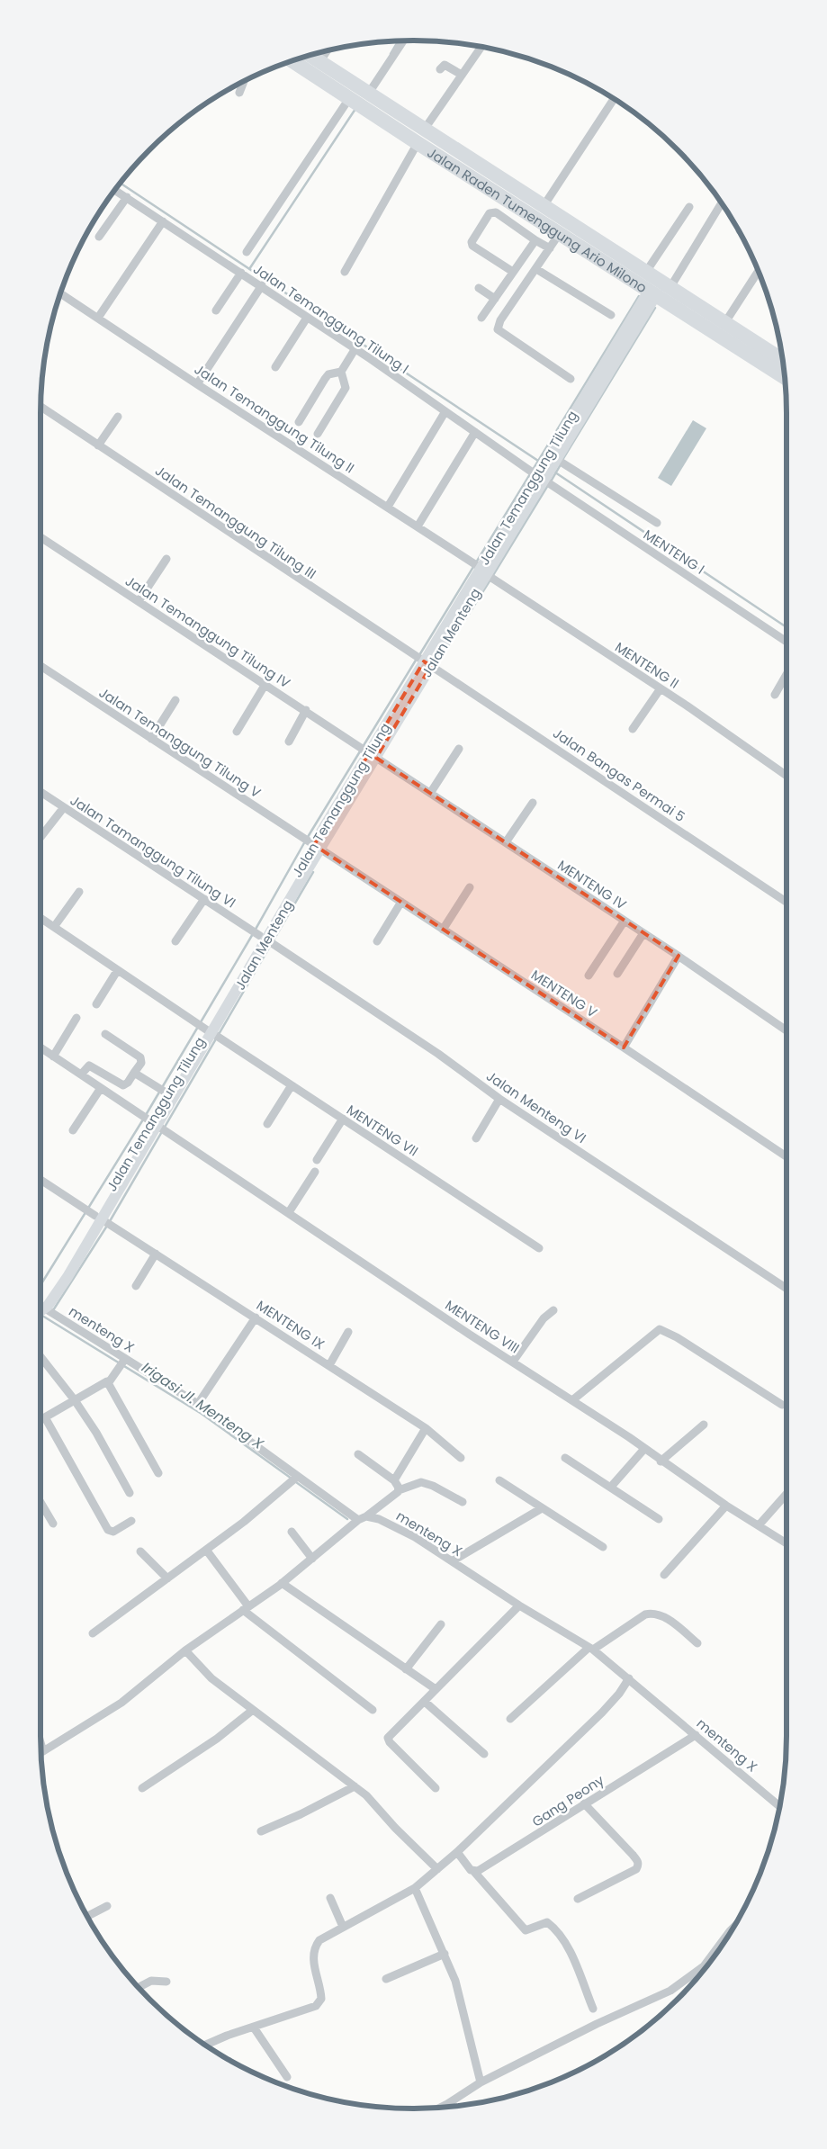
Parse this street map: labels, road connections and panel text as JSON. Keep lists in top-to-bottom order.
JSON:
{
  "streets": {
    "highway": ["Jalan Raden Tumenggung Ario Milono"],
    "street": [
      "Jalan Temanggung Tilung I",
      "Jalan Temanggung Tilung II",
      "Jalan Temanggung Tilung",
      "Jalan Temanggung Tilung III",
      "MENTENG I",
      "Jalan Temanggung Tilung IV",
      "MENTENG II",
      "Jalan Temanggung Tilung V",
      "Jalan Bangas Permai 5",
      "Jalan Tamanggung Tilung VI",
      "MENTENG IV",
      "MENTENG V",
      "Jalan Menteng VI",
      "MENTENG VII",
      "MENTENG IX",
      "MENTENG VIII",
      "menteng X",
      "Gang Peony"
    ]
  },
  "crossings": [
    ["Jalan Raden Tumenggung Ario Milono", "Jalan Temanggung Tilung"],
    ["Jalan Temanggung Tilung I", "Jalan Temanggung Tilung"],
    ["Jalan Temanggung Tilung I", "MENTENG I"],
    ["Jalan Temanggung Tilung II", "Jalan Temanggung Tilung"],
    ["Jalan Temanggung Tilung II", "MENTENG II"],
    ["Jalan Temanggung Tilung", "Jalan Temanggung Tilung III"],
    ["Jalan Temanggung Tilung", "MENTENG I"],
    ["Jalan Temanggung Tilung", "Jalan Temanggung Tilung IV"],
    ["Jalan Temanggung Tilung", "MENTENG II"],
    ["Jalan Temanggung Tilung", "Jalan Temanggung Tilung V"],
    ["Jalan Temanggung Tilung", "Jalan Bangas Permai 5"],
    ["Jalan Temanggung Tilung", "Jalan Tamanggung Tilung VI"],
    ["Jalan Temanggung Tilung", "MENTENG IV"],
    ["Jalan Temanggung Tilung", "MENTENG V"],
    ["Jalan Temanggung Tilung", "Jalan Menteng VI"],
    ["Jalan Temanggung Tilung", "MENTENG VII"],
    ["Jalan Temanggung Tilung", "MENTENG IX"],
    ["Jalan Temanggung Tilung", "MENTENG VIII"],
    ["Jalan Temanggung Tilung III", "Jalan Bangas Permai 5"],
    ["Jalan Temanggung Tilung IV", "MENTENG IV"],
    ["Jalan Temanggung Tilung V", "MENTENG V"],
    ["Jalan Tamanggung Tilung VI", "Jalan Menteng VI"],
    ["menteng X", "Gang Peony"]
  ],
  "water": ["Irigasi Jl. Menteng X"]
}
